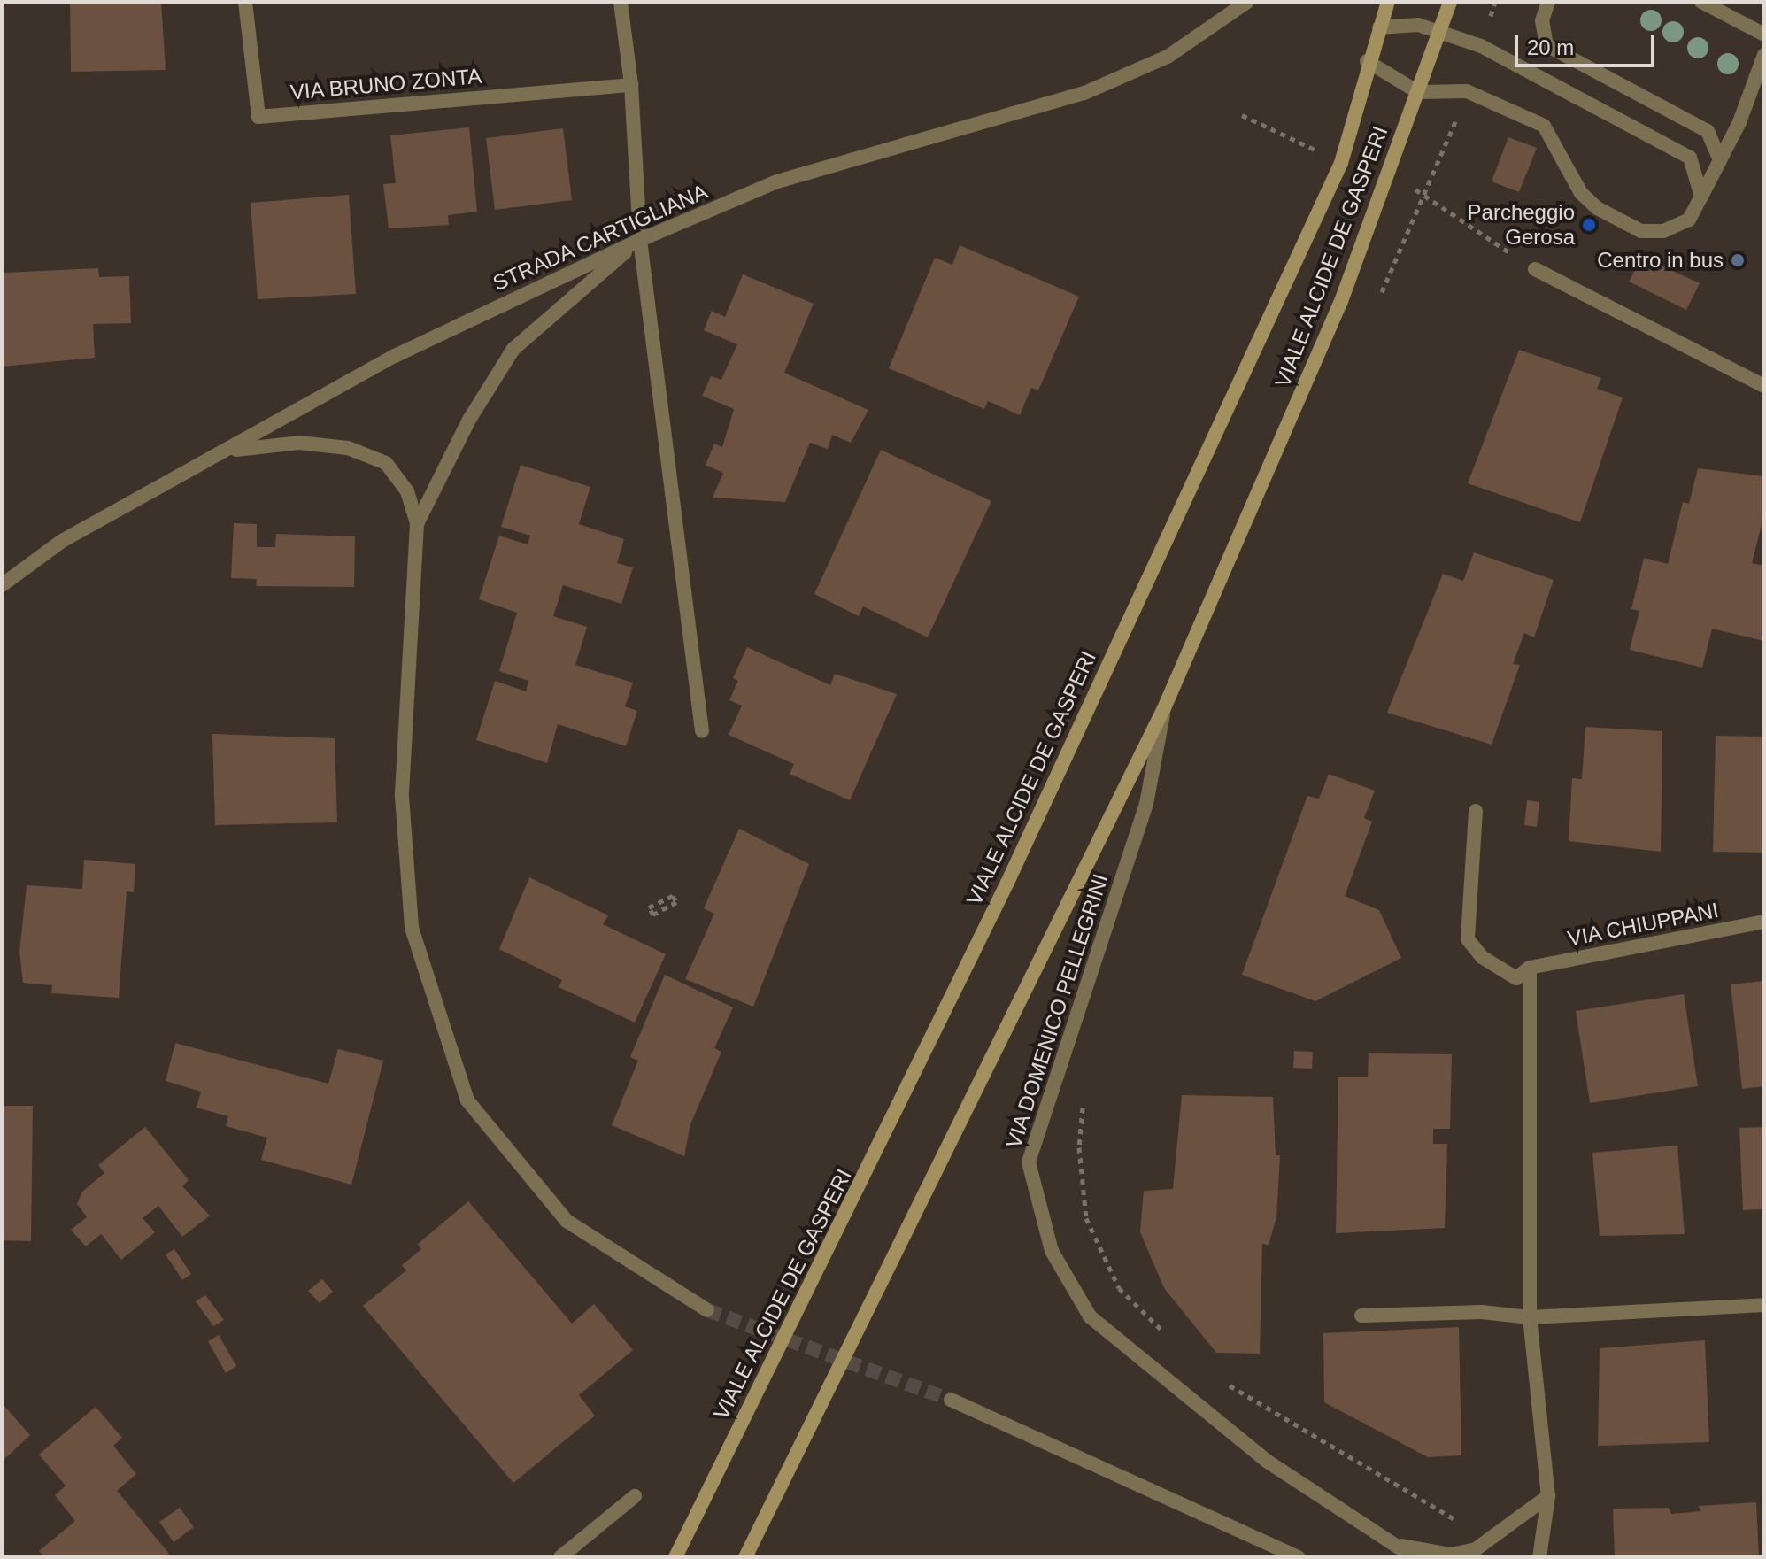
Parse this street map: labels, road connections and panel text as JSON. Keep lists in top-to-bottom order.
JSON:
{
  "streets": {
    "main road": ["VIALE ALCIDE DE GASPERI"],
    "street": [
      "VIA BRUNO ZONTA",
      "STRADA CARTIGLIANA",
      "VIA CHIUPPANI",
      "VIA DOMENICO PELLEGRINI"
    ]
  },
  "crossings": [
    ["VIALE ALCIDE DE GASPERI", "VIA DOMENICO PELLEGRINI"]
  ],
  "places": ["Parcheggio Gerosa", "Centro in bus"],
  "scale_bar": "20 m"
}
